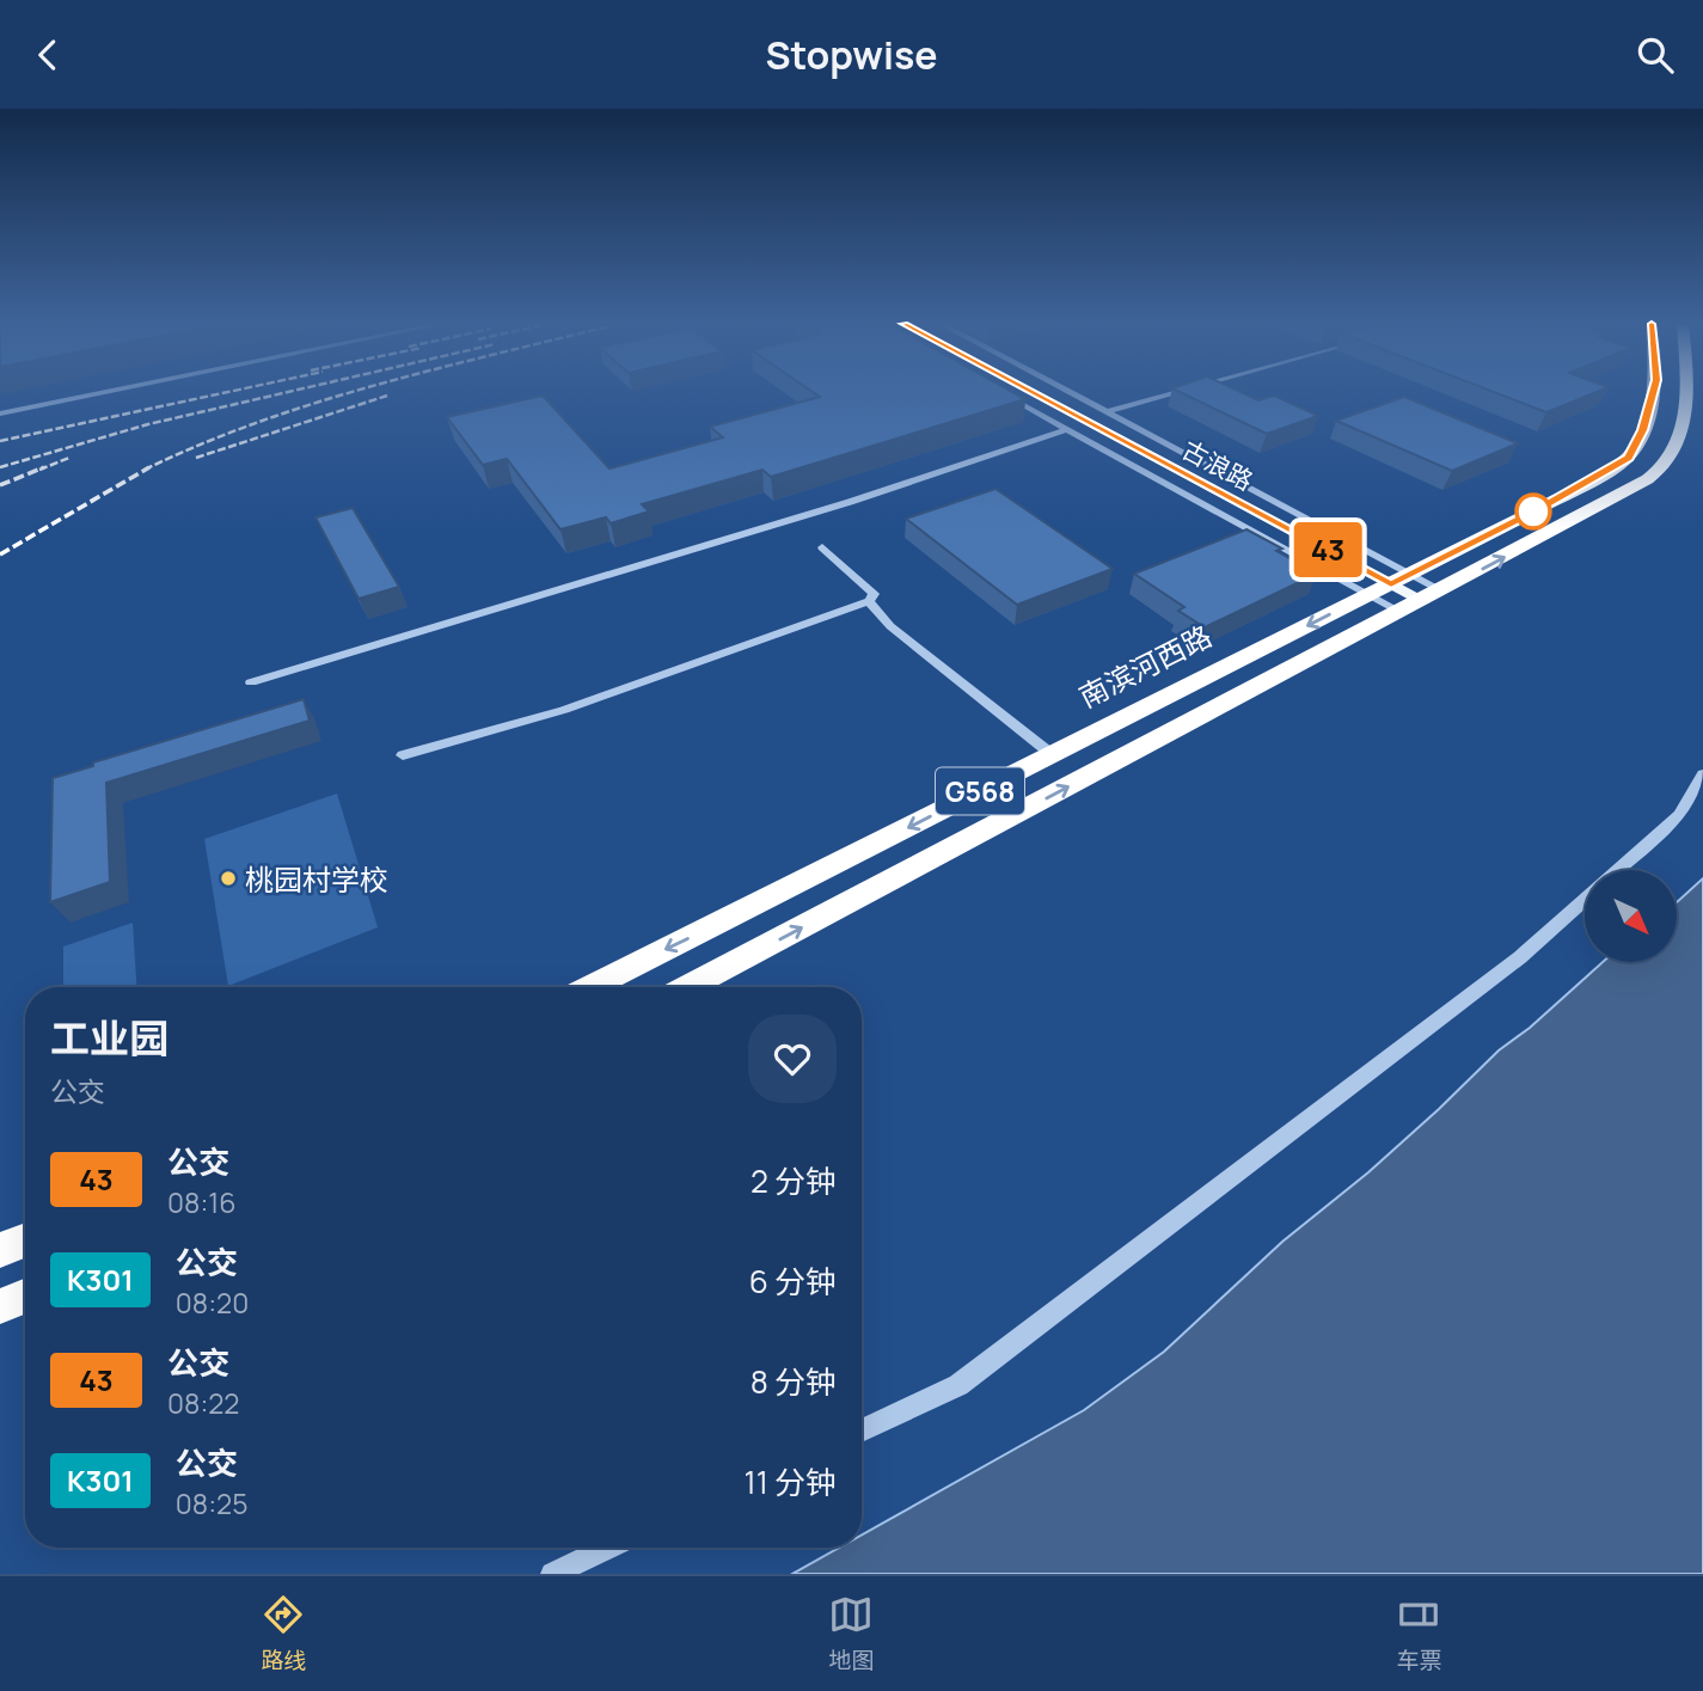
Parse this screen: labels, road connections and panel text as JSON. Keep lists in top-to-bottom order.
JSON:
{
  "streets": {
    "highway": ["南滨河西路", "G568"],
    "main road": ["古浪路"]
  },
  "crossings": [
    ["古浪路", "南滨河西路"],
    ["古浪路", "G568"]
  ],
  "places": ["桃园村学校"],
  "lines": ["bus line 43"],
  "north": "bottom right",
  "page": {
    "header": "Stopwise",
    "on_map": "43",
    "heading": ["工业园", "公交"],
    "list": [
      {
        "mark": "43",
        "name": "公交",
        "note": "08:16",
        "value": "2 分钟"
      },
      {
        "mark": "K301",
        "name": "公交",
        "note": "08:20",
        "value": "6 分钟"
      },
      {
        "mark": "43",
        "name": "公交",
        "note": "08:22",
        "value": "8 分钟"
      },
      {
        "mark": "K301",
        "name": "公交",
        "note": "08:25",
        "value": "11 分钟"
      }
    ],
    "tabs": ["路线", "地图", "车票"]
  }
}
